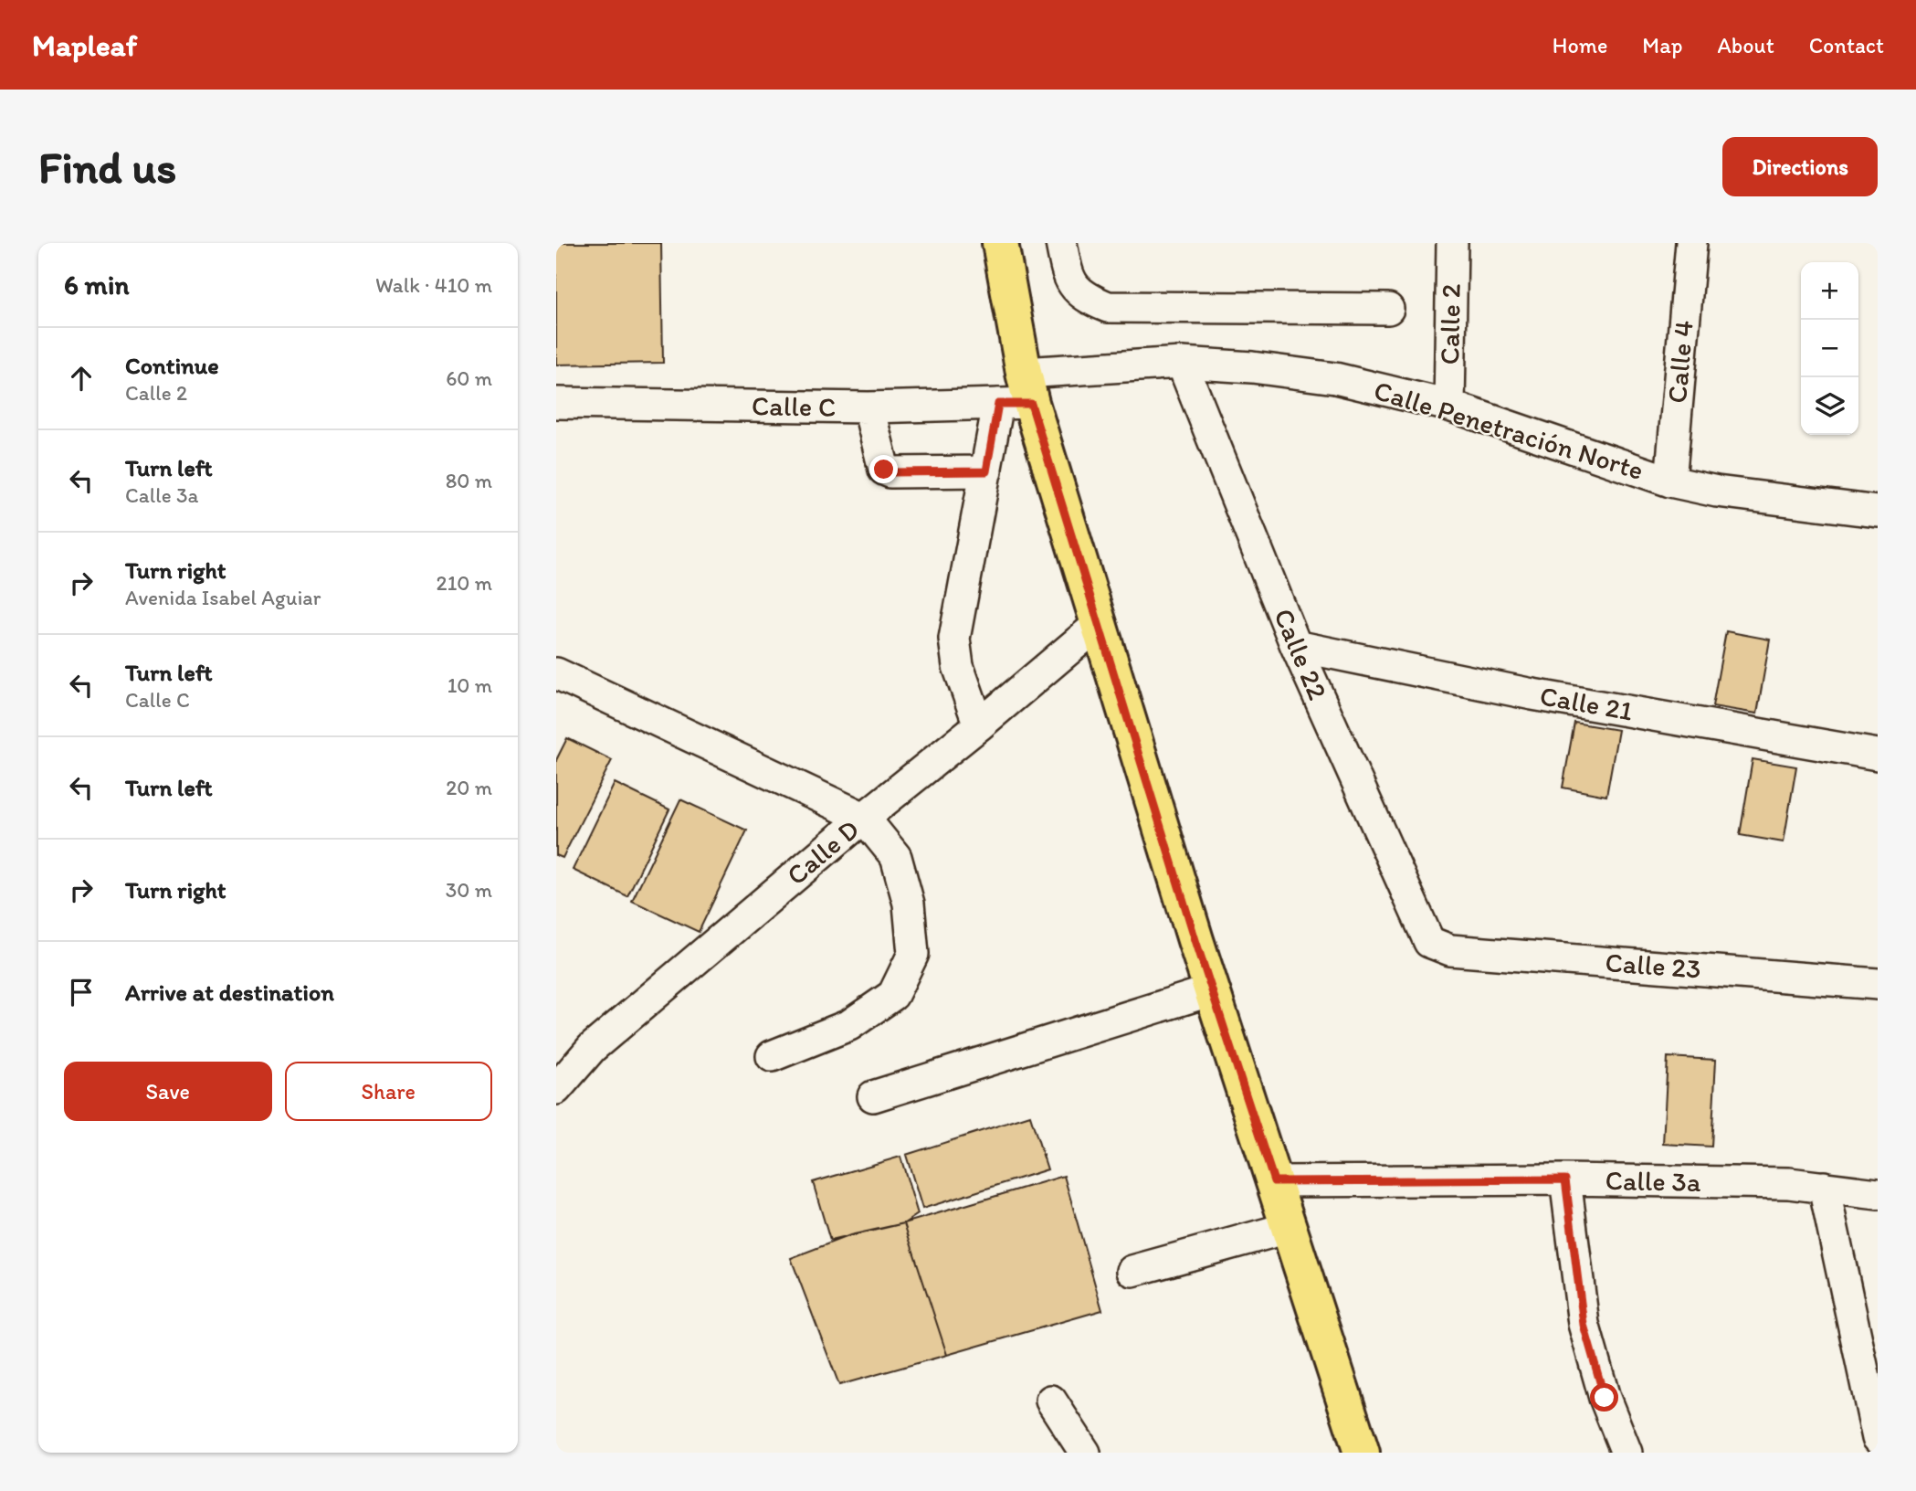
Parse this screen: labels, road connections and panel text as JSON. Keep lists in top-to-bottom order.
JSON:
{
  "streets": {
    "street": [
      "Calle 2",
      "Calle 4",
      "Calle C",
      "Calle Penetración Norte",
      "Calle 22",
      "Calle 21",
      "Calle D",
      "Calle 23",
      "Calle 3a"
    ]
  },
  "crossings": [
    ["Calle 2", "Calle Penetración Norte"],
    ["Calle 4", "Calle Penetración Norte"],
    ["Calle C", "Calle Penetración Norte"],
    ["Calle Penetración Norte", "Calle 22"],
    ["Calle 22", "Calle 21"],
    ["Calle 22", "Calle 23"]
  ],
  "page": {
    "header": "Mapleaf",
    "nav": [
      "Home",
      "Map",
      "About",
      "Contact"
    ],
    "buttons": [
      "Directions",
      ["Save", "Share"]
    ],
    "title": "Find us",
    "heading": ["6 min", "Walk · 410 m"],
    "map_buttons": ["+", "−"],
    "list": [
      ["Continue", "Calle 2", "60 m"],
      ["Turn left", "Calle 3a", "80 m"],
      ["Turn right", "Avenida Isabel Aguiar", "210 m"],
      ["Turn left", "Calle C", "10 m"],
      ["Turn left", "20 m"],
      ["Turn right", "30 m"],
      "Arrive at destination"
    ]
  }
}
